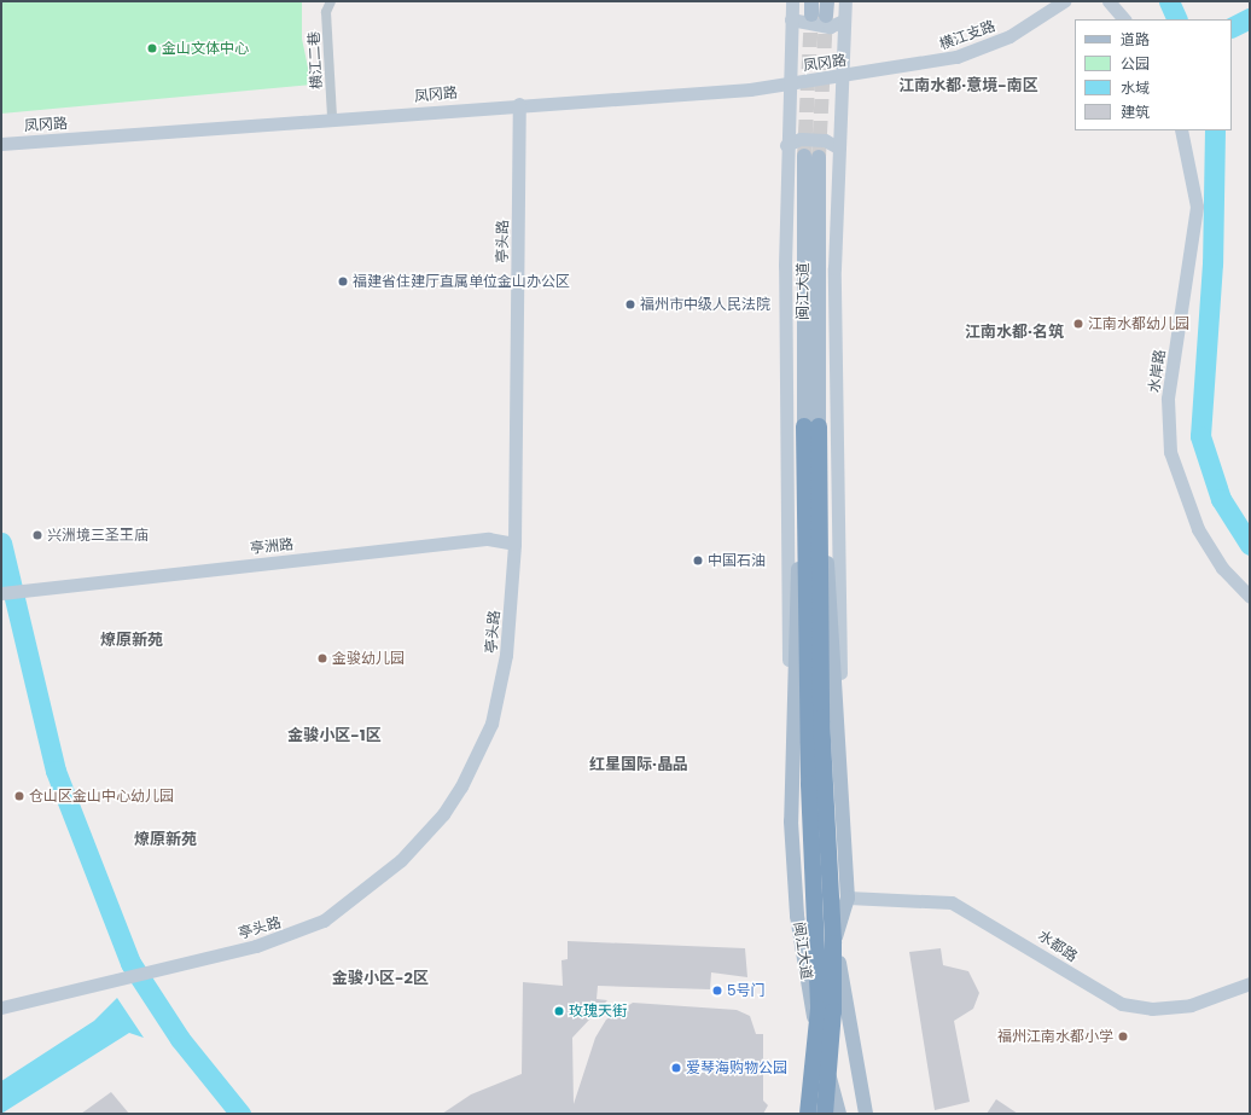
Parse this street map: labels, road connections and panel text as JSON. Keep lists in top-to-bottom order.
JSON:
{
  "streets": {
    "main road": ["闽江大道"],
    "street": [
      "横江支路",
      "横江二巷",
      "凤冈路",
      "亭头路",
      "水岸路",
      "亭洲路",
      "水都路"
    ]
  },
  "crossings": [
    ["横江支路", "凤冈路"],
    ["横江二巷", "凤冈路"],
    ["凤冈路", "亭头路"],
    ["亭头路", "亭洲路"]
  ],
  "districts": [
    "江南水都·意境-南区",
    "江南水都·名筑",
    "燎原新苑",
    "金骏小区-1区",
    "红星国际·晶品",
    "燎原新苑",
    "金骏小区-2区"
  ],
  "places": [
    "金山文体中心",
    "福建省住建厅直属单位金山办公区",
    "福州市中级人民法院",
    "江南水都幼儿园",
    "兴洲境三圣王庙",
    "中国石油",
    "金骏幼儿园",
    "仓山区金山中心幼儿园",
    "5号门",
    "玫瑰天街",
    "福州江南水都小学",
    "爱琴海购物公园"
  ],
  "legend": [
    "道路",
    "公园",
    "水域",
    "建筑"
  ]
}
